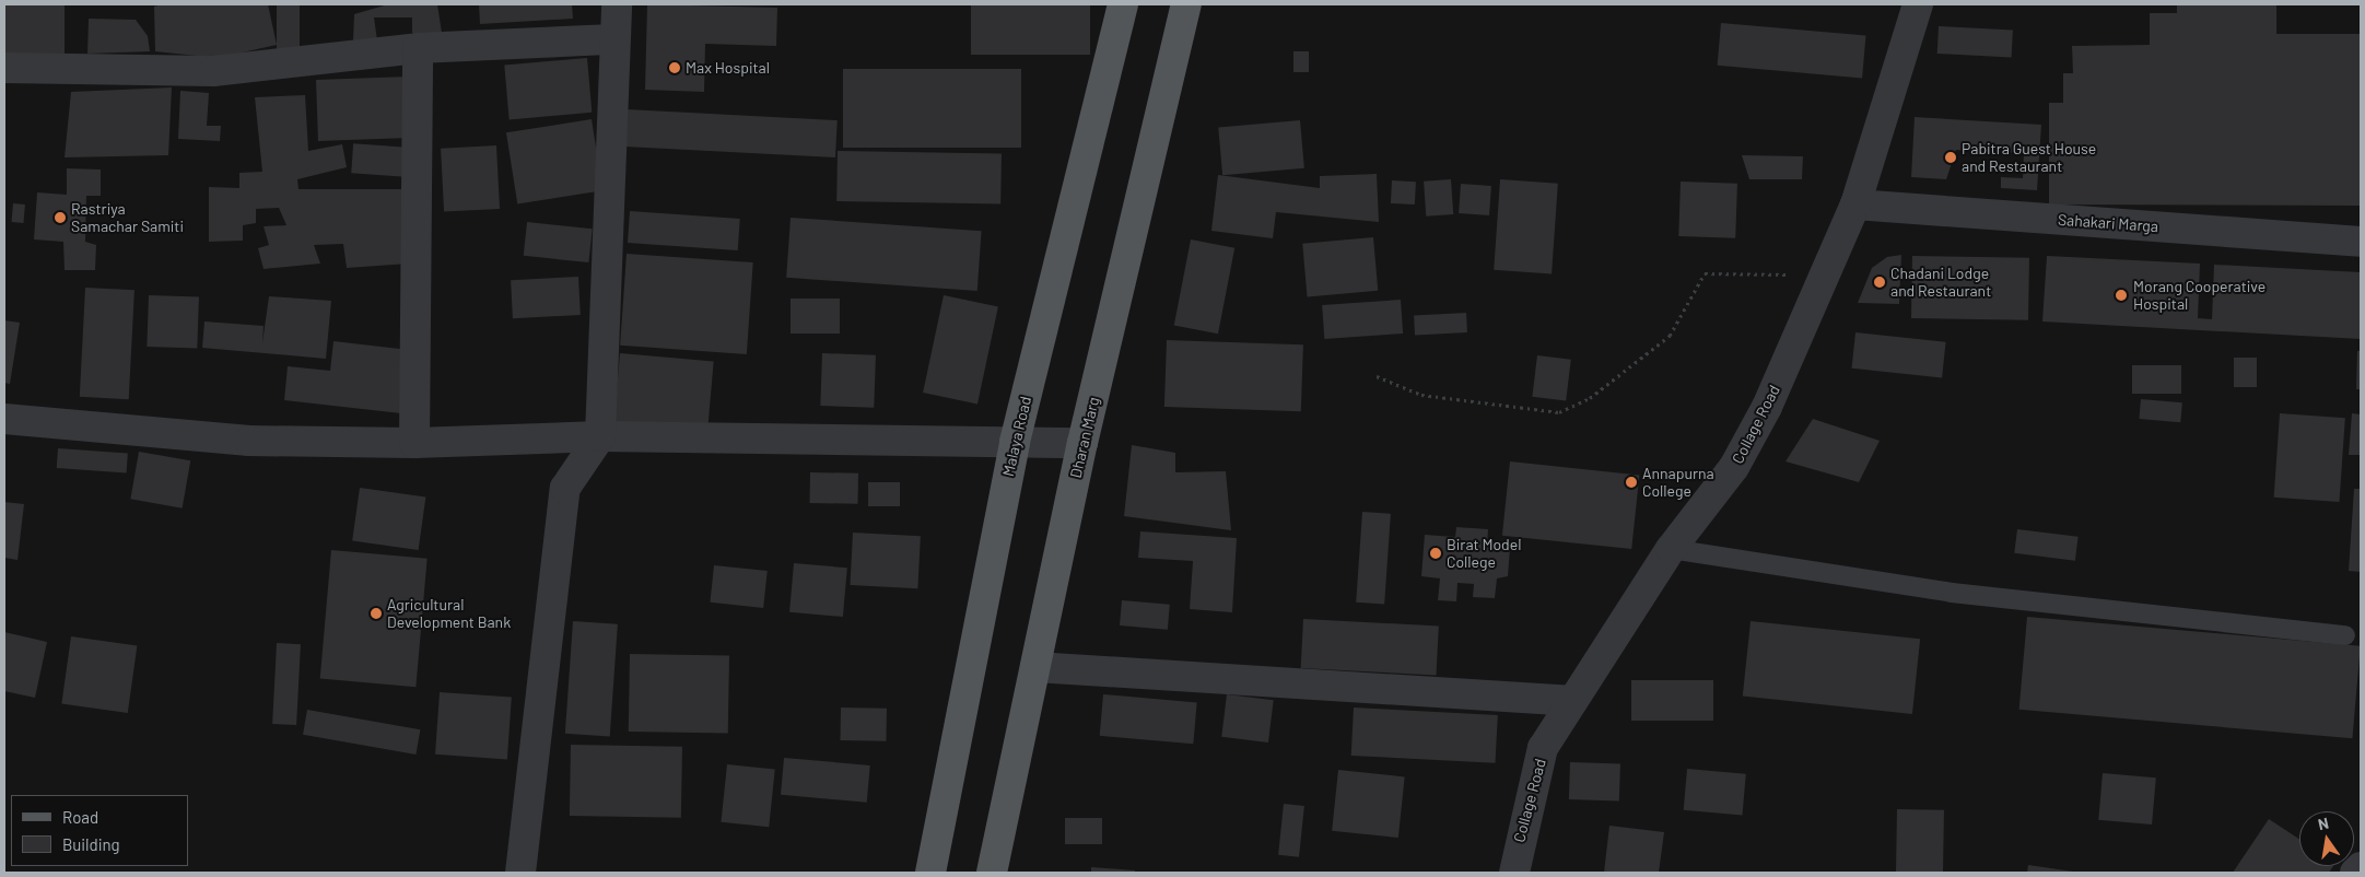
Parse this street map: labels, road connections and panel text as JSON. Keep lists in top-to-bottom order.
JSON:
{
  "streets": {
    "main road": ["Malaya Road", "Dharan Marg"],
    "street": ["Sahakari Marga", "Collage Road"]
  },
  "crossings": [
    ["Sahakari Marga", "Collage Road"]
  ],
  "places": [
    "Max Hospital",
    "Pabitra Guest House and Restaurant",
    "Rastriya Samachar Samiti",
    "Chadani Lodge and Restaurant",
    "Morang Cooperative Hospital",
    "Annapurna College",
    "Birat Model College",
    "Agricultural Development Bank"
  ],
  "legend": ["Road", "Building"],
  "north": "top"
}
